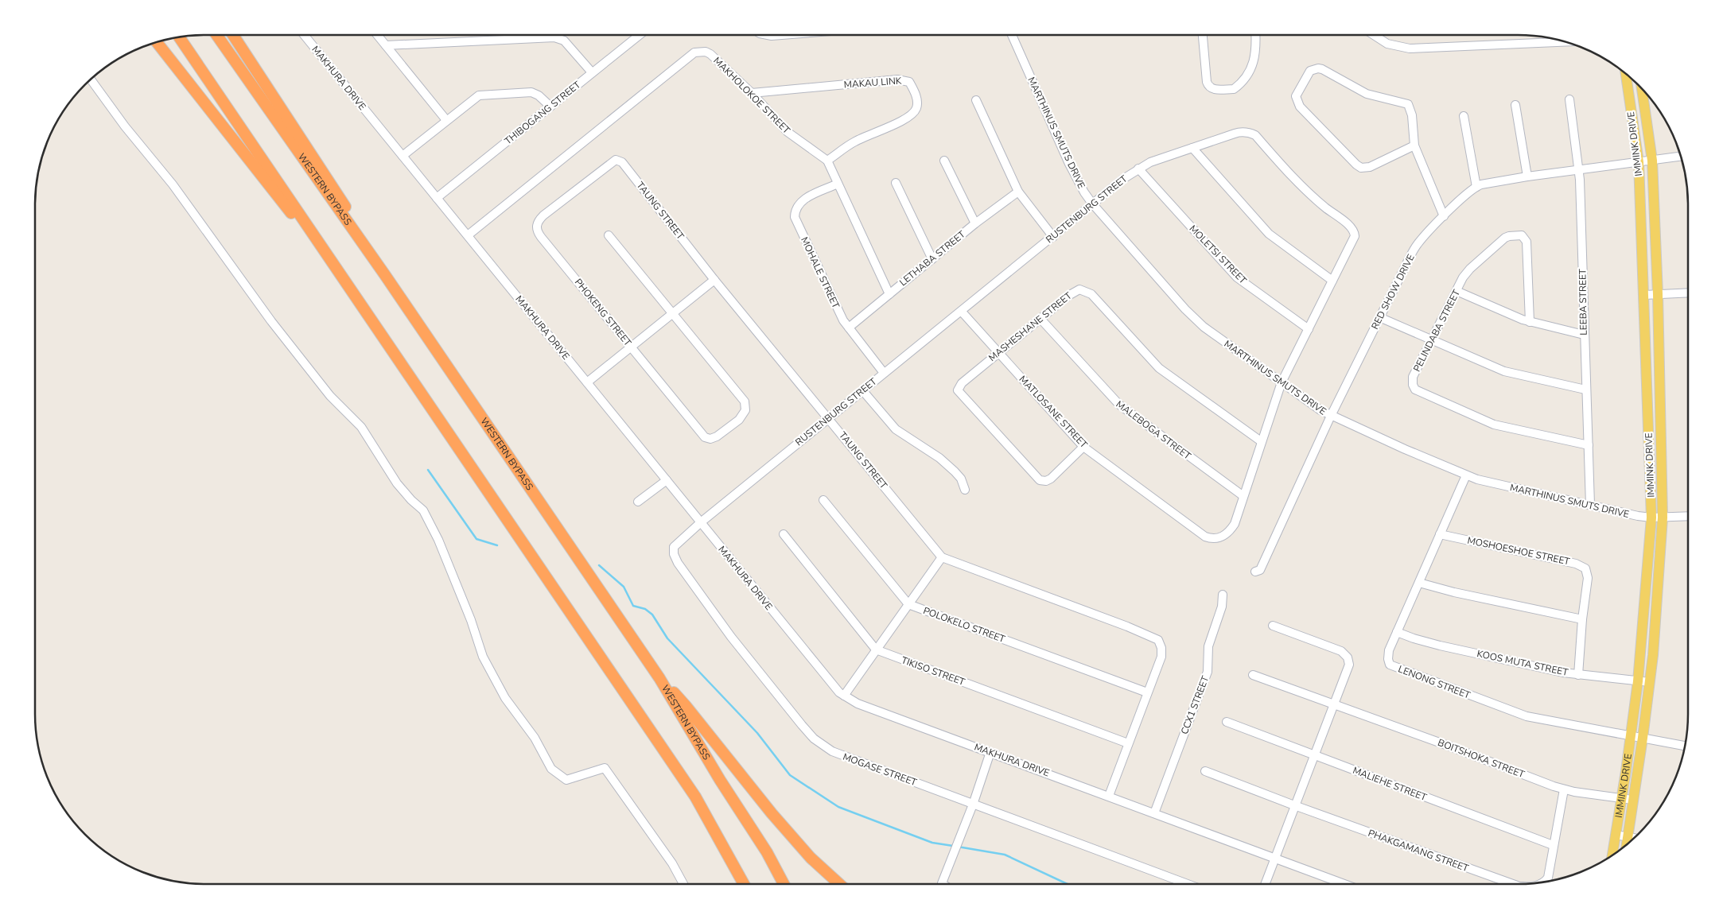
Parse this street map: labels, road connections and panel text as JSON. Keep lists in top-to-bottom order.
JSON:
{
  "streets": {
    "highway": ["WESTERN BYPASS"],
    "main road": ["IMMINK DRIVE"],
    "street": [
      "MAKHURA DRIVE",
      "MAKAU LINK",
      "MAKHOLOKOE STREET",
      "THIBOGANG STREET",
      "MARTHINUS SMUTS DRIVE",
      "RUSTENBURG STREET",
      "TAUNG STREET",
      "MOLETSI STREET",
      "LETHABA STREET",
      "MOHALE STREET",
      "RED SHOW DRIVE",
      "LEEBA STREET",
      "PHOKENG STREET",
      "MASHESHANE STREET",
      "PELINDABA STREET",
      "MATLOSANE STREET",
      "MALEBOGA STREET",
      "MOSHOESHOE STREET",
      "POLOKELO STREET",
      "KOOS MUTA STREET",
      "TIKISO STREET",
      "LENONG STREET",
      "CCX1 STREET",
      "BOITSHOKA STREET",
      "MOGASE STREET",
      "MALIEHE STREET",
      "PHAKGAMANG STREET"
    ]
  },
  "crossings": [
    ["MAKHURA DRIVE", "MAKHOLOKOE STREET"],
    ["MAKHURA DRIVE", "THIBOGANG STREET"],
    ["MAKHURA DRIVE", "RUSTENBURG STREET"],
    ["MAKHURA DRIVE", "CCX1 STREET"],
    ["MAKHURA DRIVE", "MOGASE STREET"],
    ["MAKAU LINK", "MAKHOLOKOE STREET"],
    ["MARTHINUS SMUTS DRIVE", "IMMINK DRIVE"],
    ["MARTHINUS SMUTS DRIVE", "RUSTENBURG STREET"],
    ["MARTHINUS SMUTS DRIVE", "RED SHOW DRIVE"],
    ["MARTHINUS SMUTS DRIVE", "LEEBA STREET"],
    ["MARTHINUS SMUTS DRIVE", "LENONG STREET"],
    ["IMMINK DRIVE", "KOOS MUTA STREET"],
    ["IMMINK DRIVE", "LENONG STREET"],
    ["IMMINK DRIVE", "BOITSHOKA STREET"],
    ["RUSTENBURG STREET", "TAUNG STREET"],
    ["RUSTENBURG STREET", "MOLETSI STREET"],
    ["RUSTENBURG STREET", "MOHALE STREET"],
    ["RUSTENBURG STREET", "MASHESHANE STREET"],
    ["RUSTENBURG STREET", "MATLOSANE STREET"],
    ["RUSTENBURG STREET", "MALEBOGA STREET"],
    ["RUSTENBURG STREET", "MOGASE STREET"],
    ["TAUNG STREET", "PHOKENG STREET"],
    ["LETHABA STREET", "MOHALE STREET"],
    ["LEEBA STREET", "PELINDABA STREET"],
    ["MASHESHANE STREET", "MATLOSANE STREET"],
    ["MASHESHANE STREET", "MALEBOGA STREET"],
    ["MOSHOESHOE STREET", "KOOS MUTA STREET"],
    ["MOSHOESHOE STREET", "LENONG STREET"],
    ["KOOS MUTA STREET", "LENONG STREET"],
    ["BOITSHOKA STREET", "PHAKGAMANG STREET"],
    ["MALIEHE STREET", "PHAKGAMANG STREET"]
  ]
}
